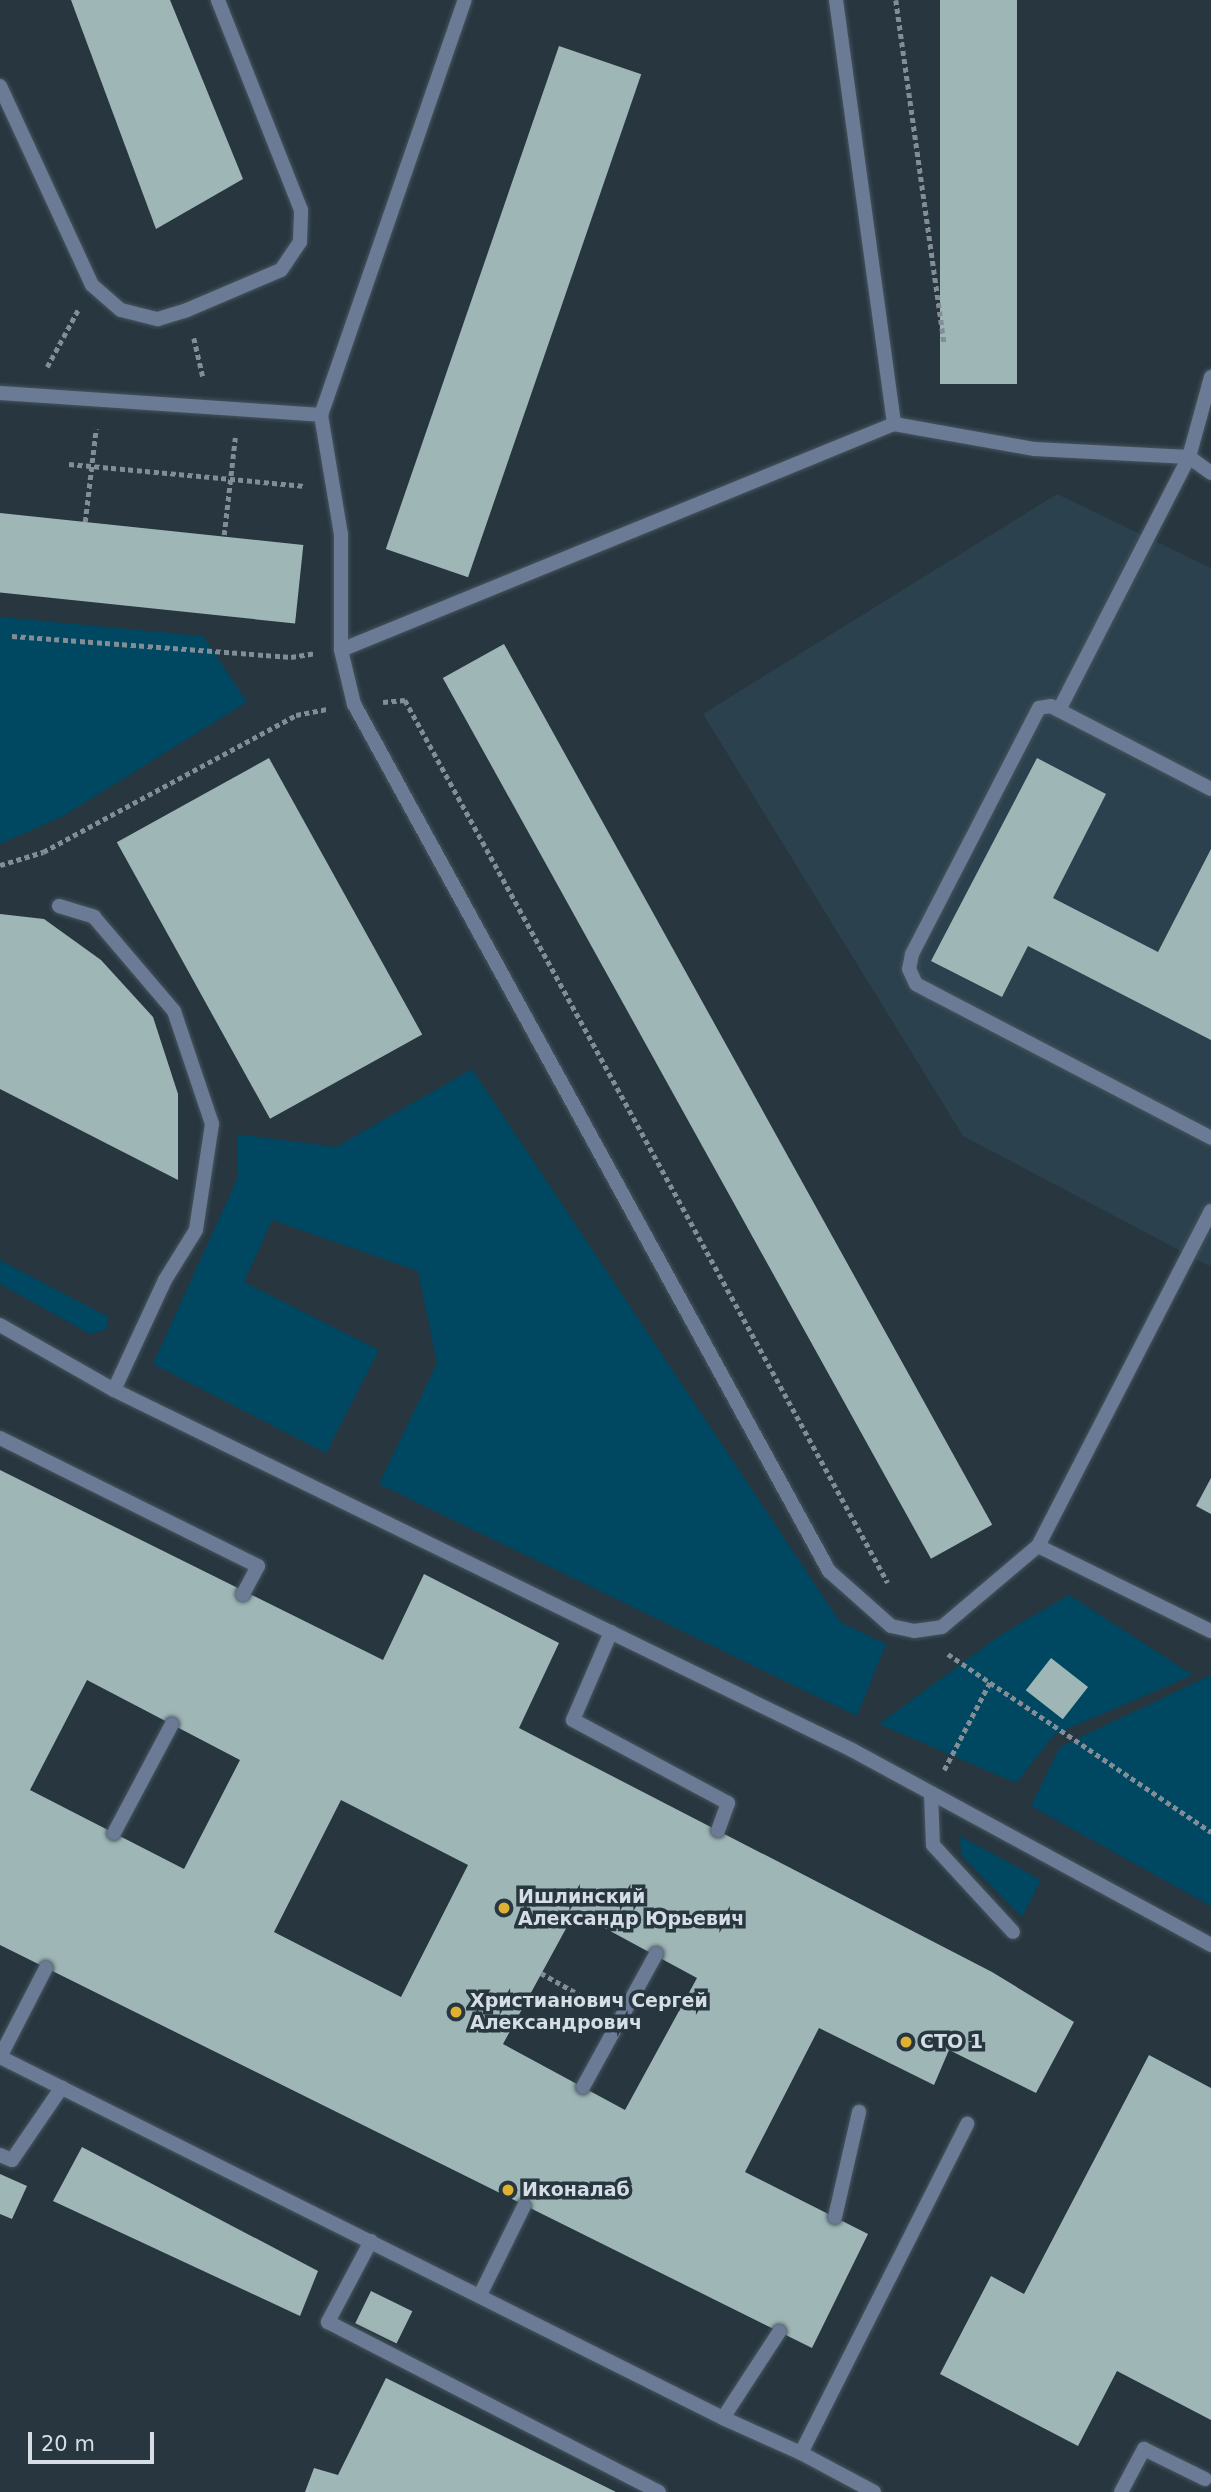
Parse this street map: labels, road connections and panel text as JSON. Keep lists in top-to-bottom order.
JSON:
{
  "places": [
    "Ишлинский Александр Юрьевич",
    "Христианович Сергей Александрович",
    "СТО 1",
    "Иконалаб"
  ],
  "scale_bar": "20 m"
}
